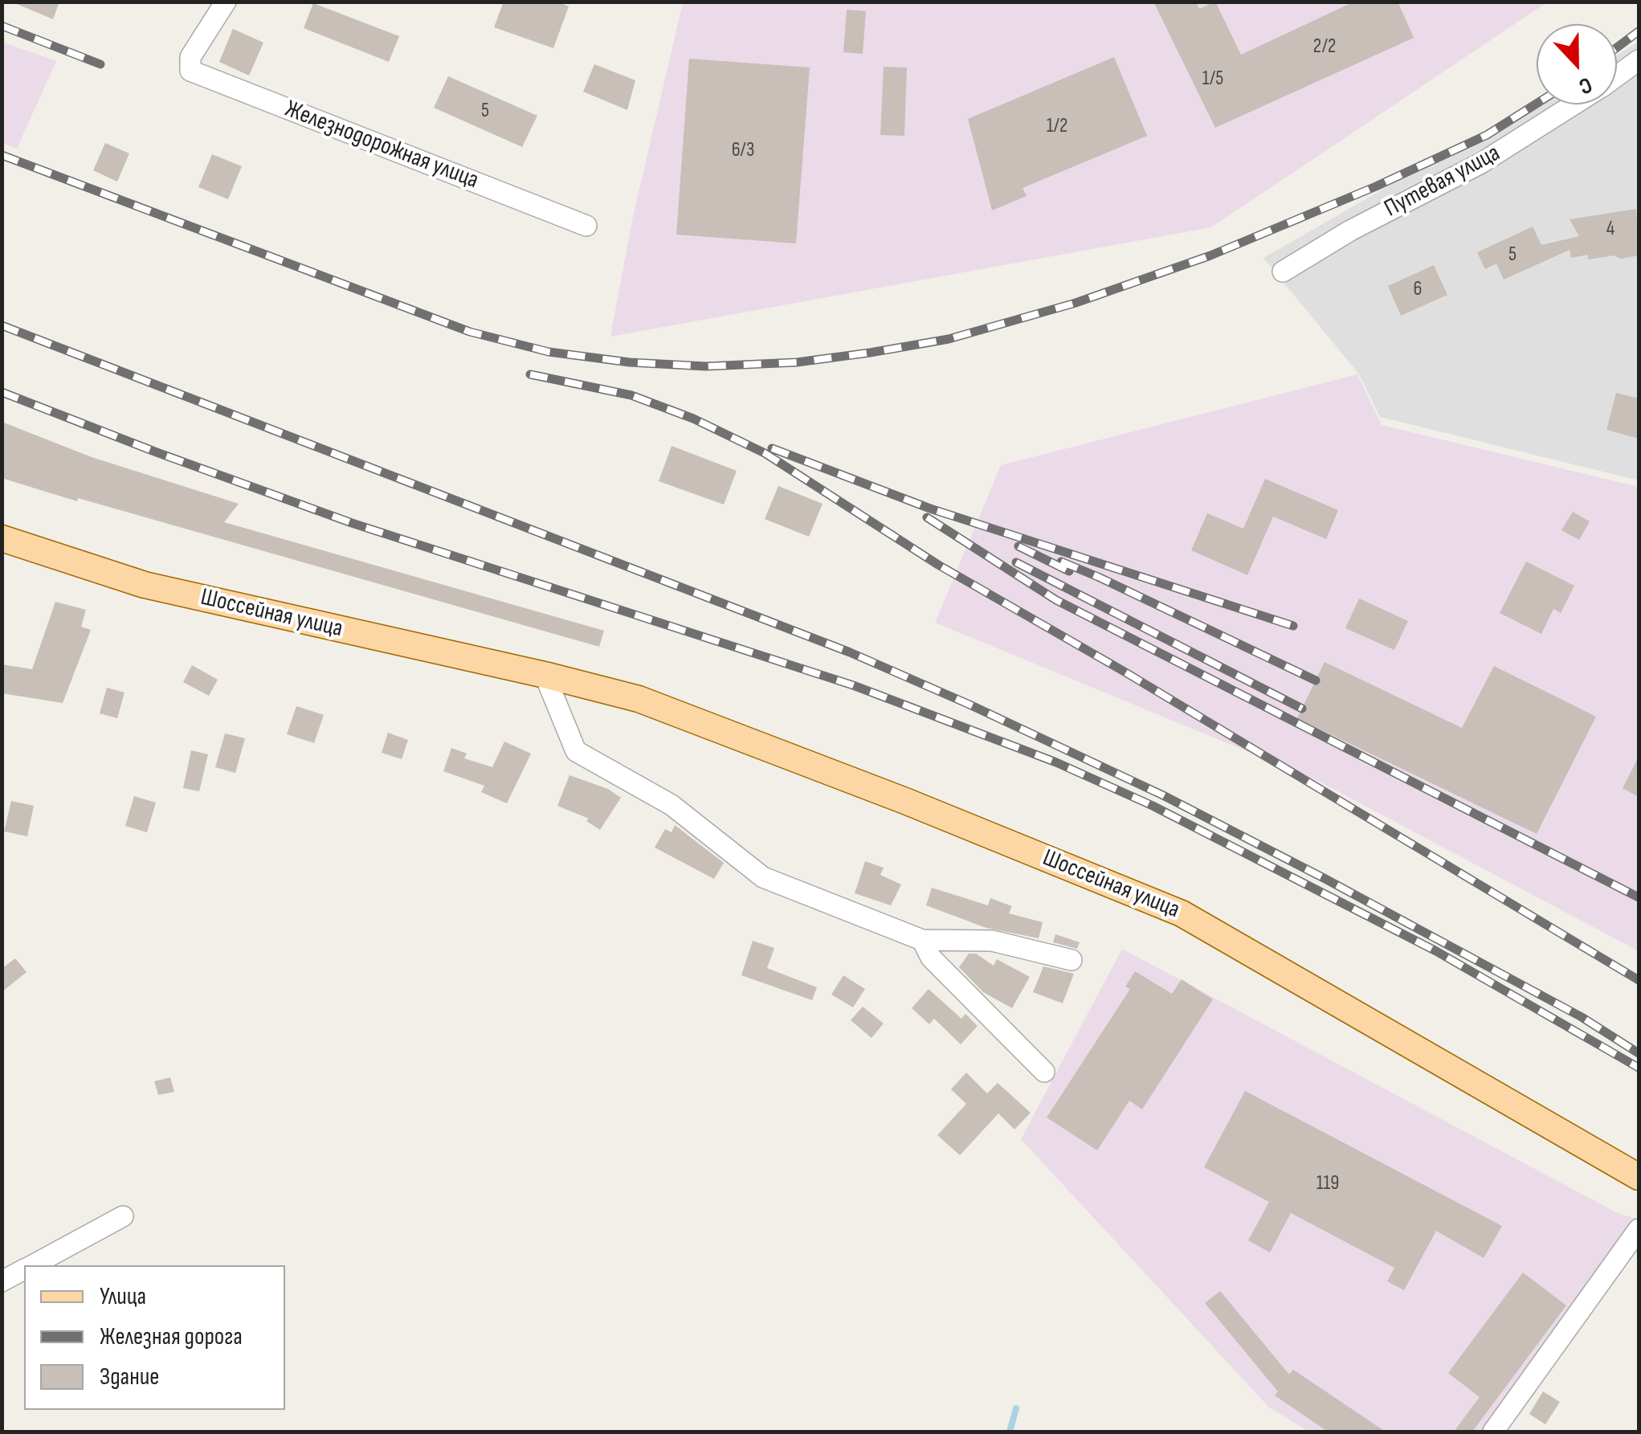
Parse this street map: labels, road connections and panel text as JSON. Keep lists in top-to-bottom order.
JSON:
{
  "streets": {
    "main road": ["Шоссейная улица"],
    "street": ["Железнодорожная улица", "Путевая улица"]
  },
  "house_numbers": [
    "2/2",
    "1/5",
    "5",
    "1/2",
    "6/3",
    "4",
    "5",
    "6",
    "119"
  ],
  "legend": ["Улица", "Железная дорога", "Здание"],
  "north": "bottom"
}
